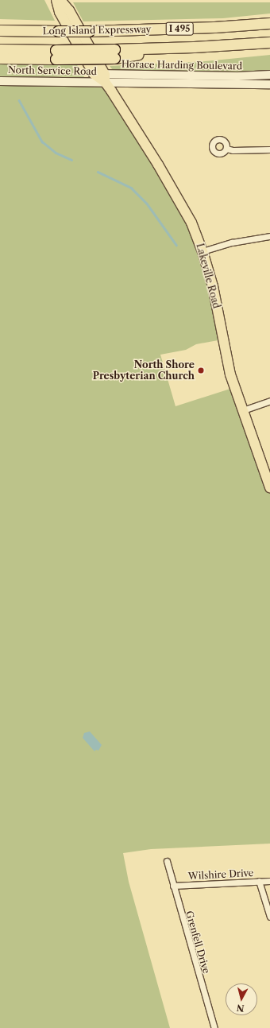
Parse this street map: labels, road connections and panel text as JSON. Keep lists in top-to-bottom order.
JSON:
{
  "streets": {
    "highway": ["I 495", "Long Island Expressway"],
    "main road": ["Horace Harding Boulevard", "North Service Road", "Lakeville Road"],
    "street": ["Wilshire Drive", "Grenfell Drive"]
  },
  "crossings": [
    ["I 495", "Long Island Expressway"],
    ["Horace Harding Boulevard", "North Service Road"],
    ["Horace Harding Boulevard", "Lakeville Road"],
    ["North Service Road", "Lakeville Road"],
    ["Wilshire Drive", "Grenfell Drive"]
  ],
  "places": ["North Shore Presbyterian Church"],
  "north": "bottom"
}
